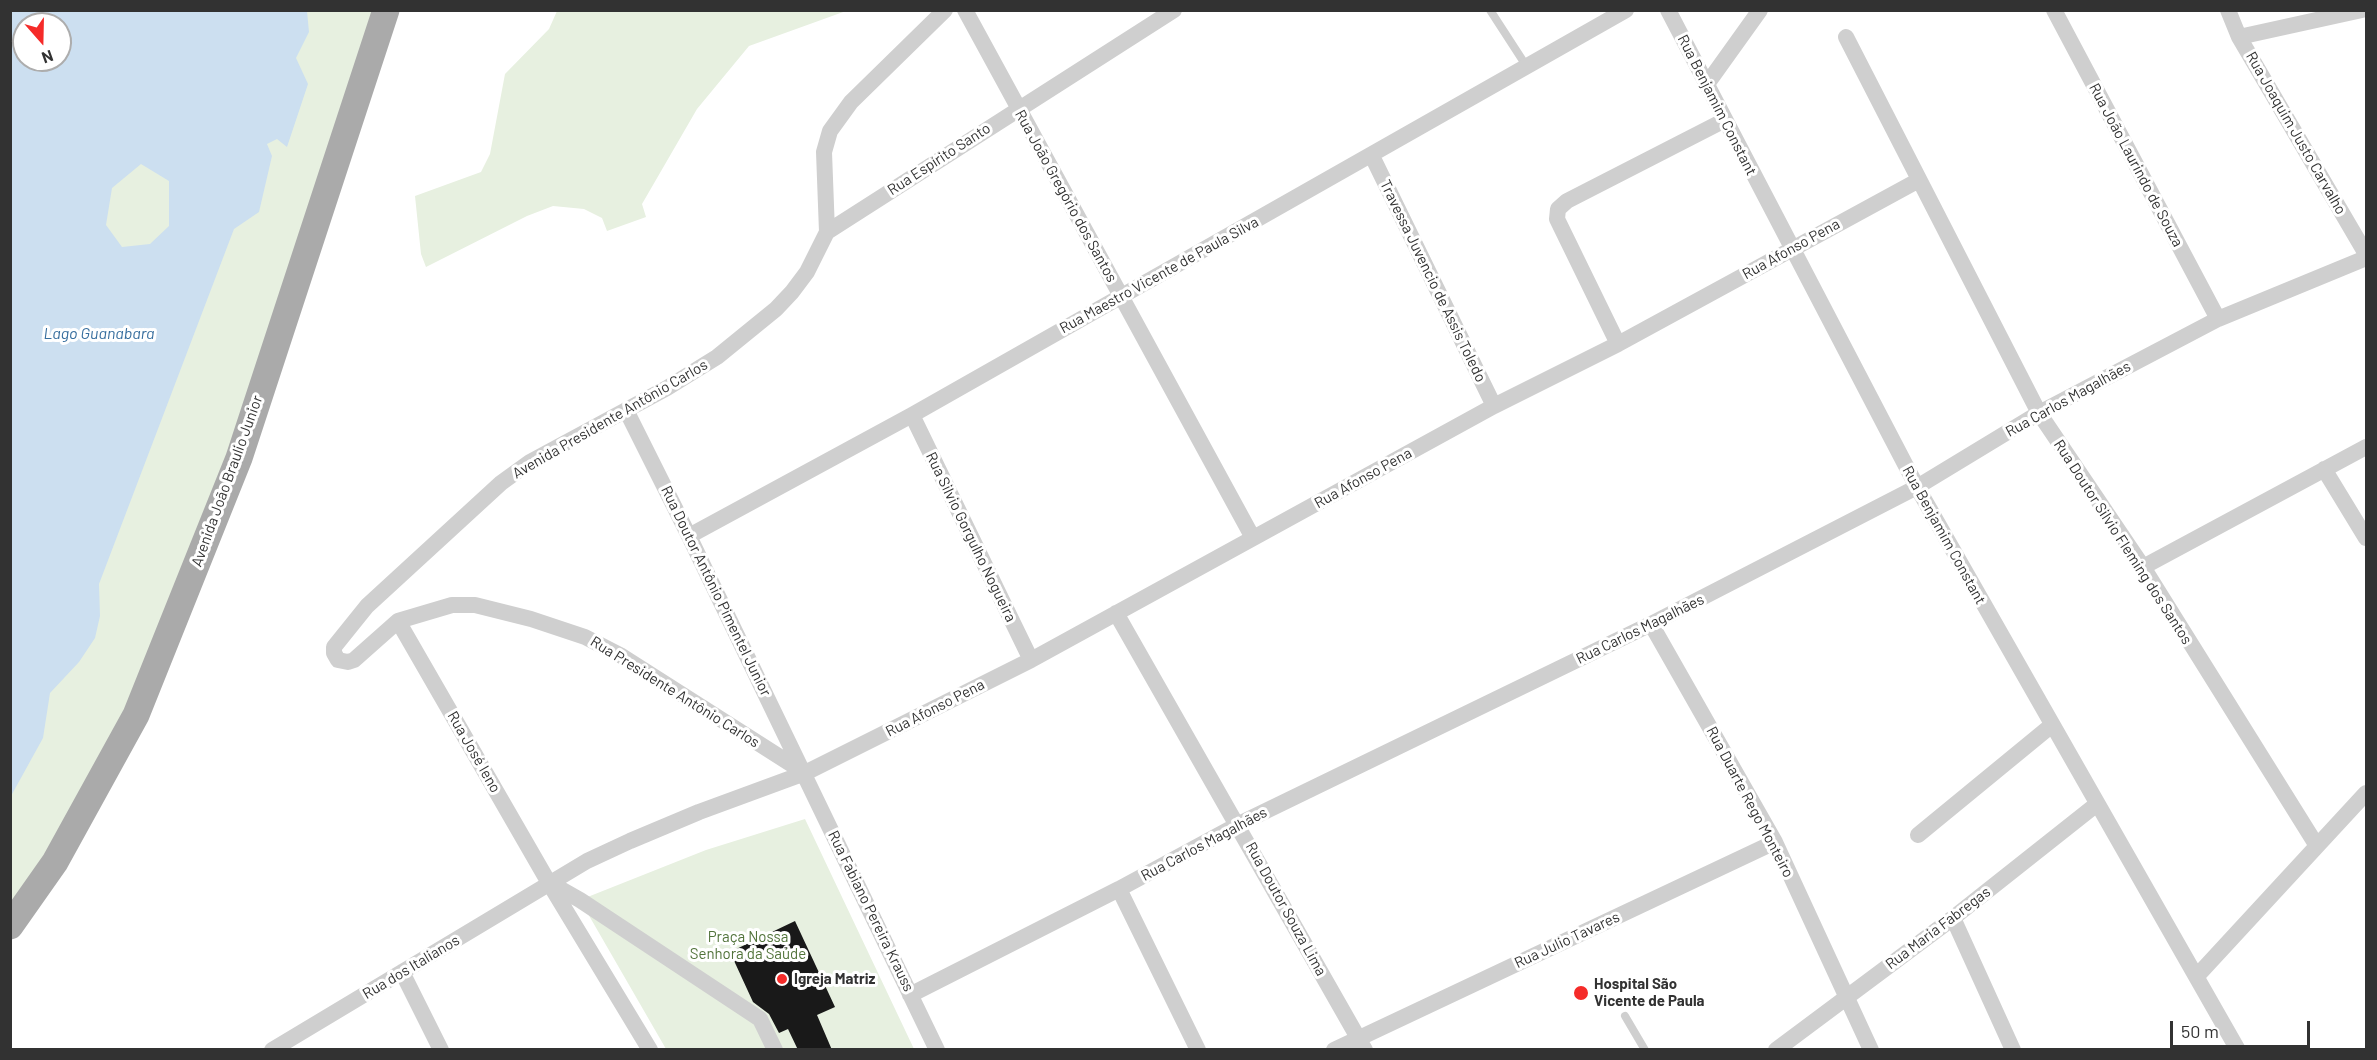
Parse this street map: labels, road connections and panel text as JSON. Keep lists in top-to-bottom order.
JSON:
{
  "streets": {
    "main road": ["Avenida João Braulio Junior"],
    "street": [
      "Rua Benjamim Constant",
      "Rua Joaquim Justo Carvalho",
      "Rua Espírito Santo",
      "Rua João Laurindo de Souza",
      "Rua João Gregório dos Santos",
      "Rua Afonso Pena",
      "Rua Maestro Vicente de Paula Silva",
      "Travessa Juvencio de Assis Toledo",
      "Rua Carlos Magalhães",
      "Avenida Presidente Antônio Carlos",
      "Rua Silvio Gorgulho Nogueira",
      "Rua Doutor Silvio Fleming dos Santos",
      "Rua Doutor Antônio Pimentel Junior",
      "Rua Presidente Antônio Carlos",
      "Rua José Ieno",
      "Rua Duarte Rego Monteiro",
      "Rua Doutor Souza Lima",
      "Rua Fabiano Pereira Krauss",
      "Rua Maria Fabregas",
      "Rua Julio Tavares",
      "Rua dos Italianos"
    ]
  },
  "crossings": [
    ["Rua Benjamim Constant", "Rua Afonso Pena"],
    ["Rua Benjamim Constant", "Rua Carlos Magalhães"],
    ["Rua Benjamim Constant", "Rua Maria Fabregas"],
    ["Rua Joaquim Justo Carvalho", "Rua Carlos Magalhães"],
    ["Rua Espírito Santo", "Rua João Gregório dos Santos"],
    ["Rua Espírito Santo", "Avenida Presidente Antônio Carlos"],
    ["Rua João Laurindo de Souza", "Rua Carlos Magalhães"],
    ["Rua João Gregório dos Santos", "Rua Afonso Pena"],
    ["Rua João Gregório dos Santos", "Rua Maestro Vicente de Paula Silva"],
    ["Rua Afonso Pena", "Travessa Juvencio de Assis Toledo"],
    ["Rua Afonso Pena", "Rua Silvio Gorgulho Nogueira"],
    ["Rua Afonso Pena", "Rua Doutor Silvio Fleming dos Santos"],
    ["Rua Afonso Pena", "Rua Doutor Antônio Pimentel Junior"],
    ["Rua Afonso Pena", "Rua Presidente Antônio Carlos"],
    ["Rua Afonso Pena", "Rua Doutor Souza Lima"],
    ["Rua Afonso Pena", "Rua Fabiano Pereira Krauss"],
    ["Rua Maestro Vicente de Paula Silva", "Travessa Juvencio de Assis Toledo"],
    ["Rua Maestro Vicente de Paula Silva", "Rua Silvio Gorgulho Nogueira"],
    ["Rua Maestro Vicente de Paula Silva", "Rua Doutor Antônio Pimentel Junior"],
    ["Rua Carlos Magalhães", "Rua Doutor Silvio Fleming dos Santos"],
    ["Rua Carlos Magalhães", "Rua Duarte Rego Monteiro"],
    ["Rua Carlos Magalhães", "Rua Doutor Souza Lima"],
    ["Rua Carlos Magalhães", "Rua Fabiano Pereira Krauss"],
    ["Avenida Presidente Antônio Carlos", "Rua Doutor Antônio Pimentel Junior"],
    ["Avenida Presidente Antônio Carlos", "Rua Presidente Antônio Carlos"],
    ["Rua Doutor Antônio Pimentel Junior", "Rua Presidente Antônio Carlos"],
    ["Rua Doutor Antônio Pimentel Junior", "Rua Fabiano Pereira Krauss"],
    ["Rua Presidente Antônio Carlos", "Rua José Ieno"],
    ["Rua Presidente Antônio Carlos", "Rua Fabiano Pereira Krauss"],
    ["Rua José Ieno", "Rua dos Italianos"],
    ["Rua Duarte Rego Monteiro", "Rua Maria Fabregas"],
    ["Rua Duarte Rego Monteiro", "Rua Julio Tavares"],
    ["Rua Doutor Souza Lima", "Rua Julio Tavares"]
  ],
  "water": ["Lago Guanabara"],
  "parks": ["Praça Nossa Senhora da Saúde"],
  "places": ["Igreja Matriz", "Hospital São Vicente de Paula"],
  "scale_bar": "50 m",
  "north": "bottom"
}
